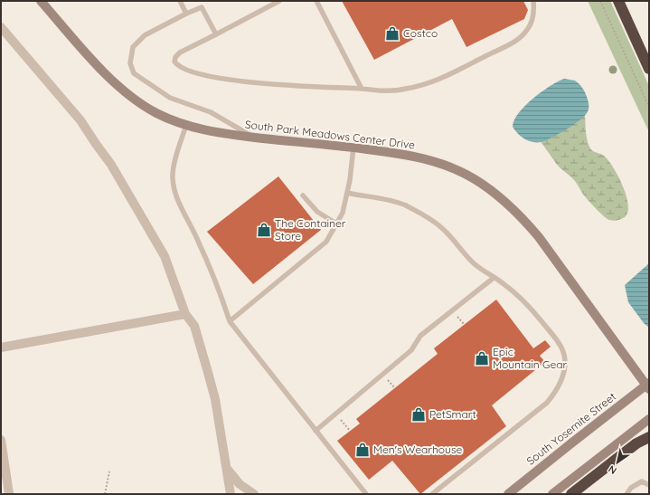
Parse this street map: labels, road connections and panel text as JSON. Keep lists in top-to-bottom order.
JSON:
{
  "streets": {
    "main road": ["South Park Meadows Center Drive", "South Yosemite Street"]
  },
  "crossings": [
    ["South Park Meadows Center Drive", "South Yosemite Street"]
  ],
  "places": {
    "shop": [
      "Costco",
      "The Container Store",
      "Epic Mountain Gear",
      "PetSmart",
      "Men's Wearhouse"
    ]
  },
  "north": "bottom left"
}
